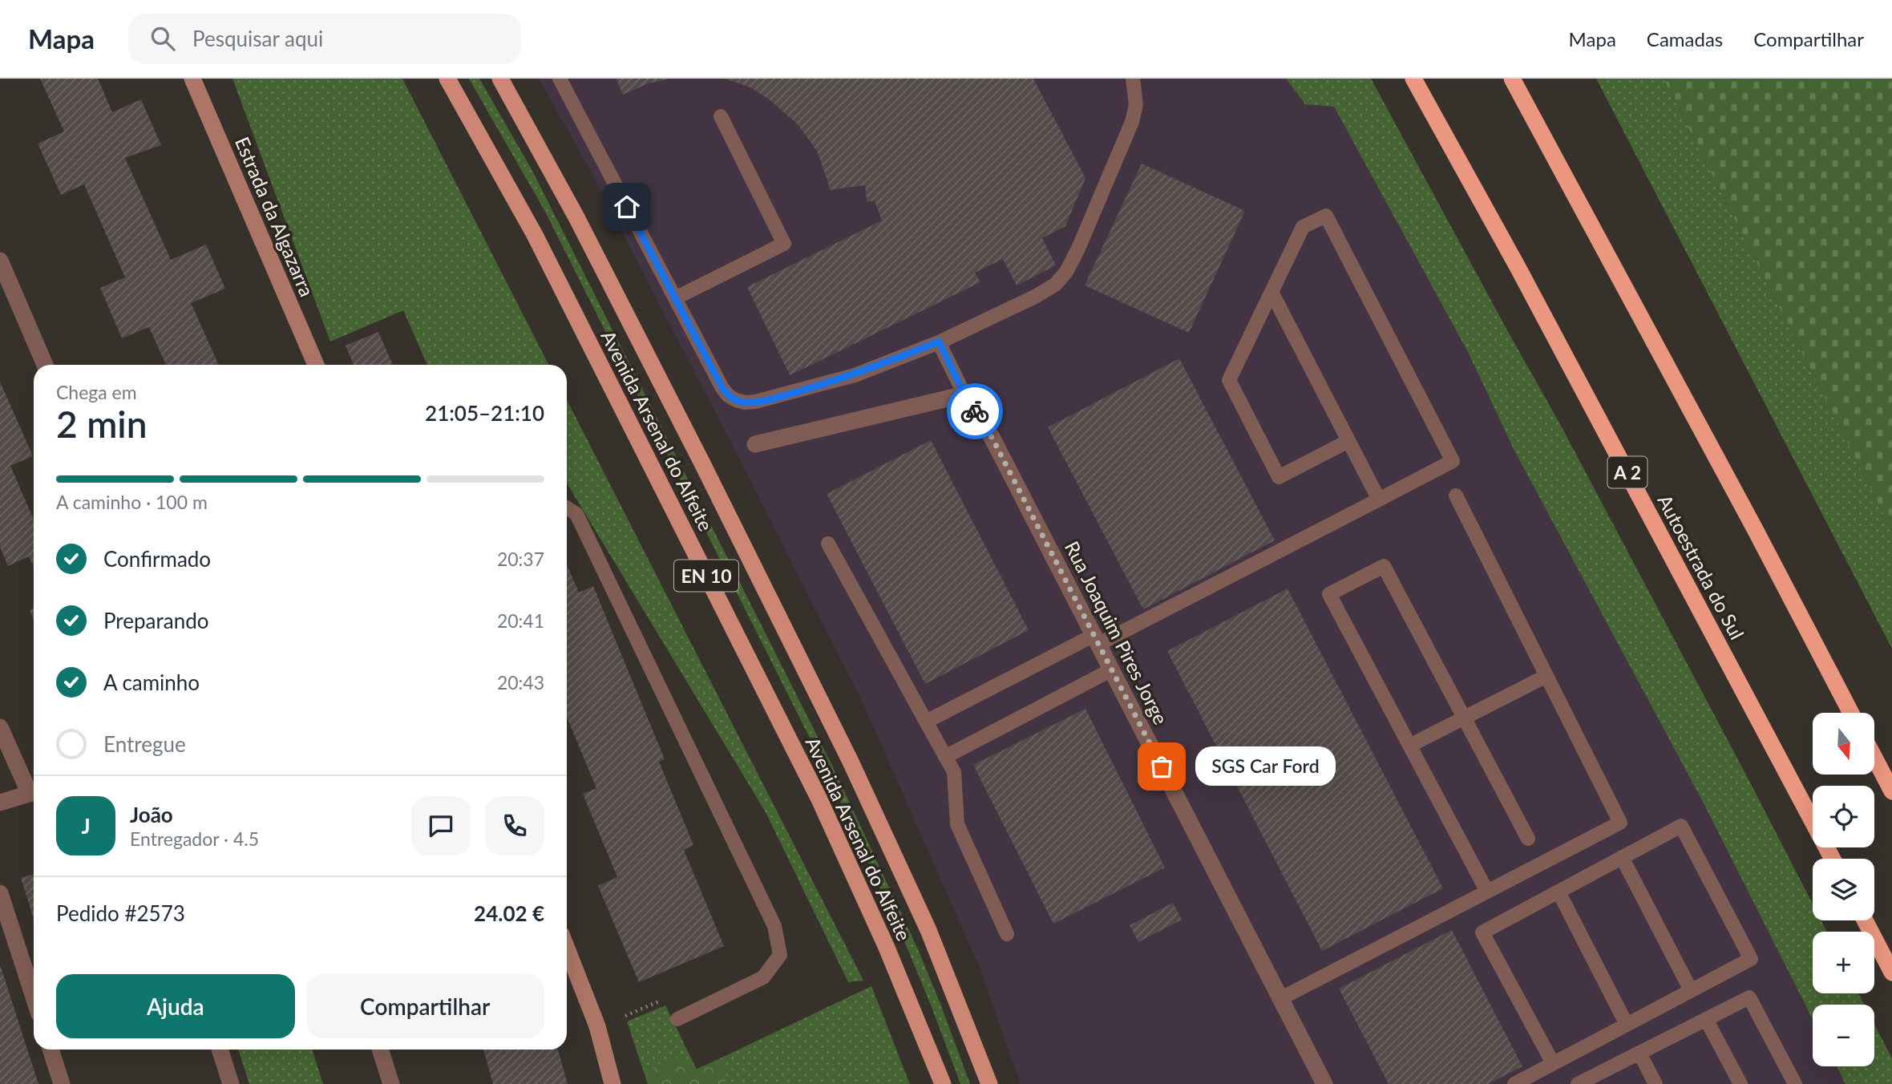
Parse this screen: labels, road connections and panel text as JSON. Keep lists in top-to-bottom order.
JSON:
{
  "streets": {
    "highway": ["A 2", "Autoestrada do Sul"],
    "main road": ["Estrada da Algazarra", "Avenida Arsenal do Alfeite", "EN 10"],
    "street": ["Rua Joaquim Pires Jorge"]
  },
  "places": ["SGS Car Ford"],
  "north": "bottom",
  "page": {
    "header": "Mapa",
    "search": "Pesquisar aqui",
    "nav": ["Mapa", "Camadas", "Compartilhar"],
    "heading": ["2 min", "Chega em", "21:05–21:10"],
    "panel": [
      "João",
      "Entregador · 4.5",
      "Pedido #2573",
      "24.02 €"
    ],
    "bar": "A caminho · 100 m",
    "list": [
      ["Confirmado", "20:37"],
      ["Preparando", "20:41"],
      ["A caminho", "20:43"],
      "Entregue"
    ],
    "map_buttons": ["+", "−"],
    "bubble": "SGS Car Ford",
    "round": "J",
    "buttons": ["Ajuda", "Compartilhar"]
  }
}
